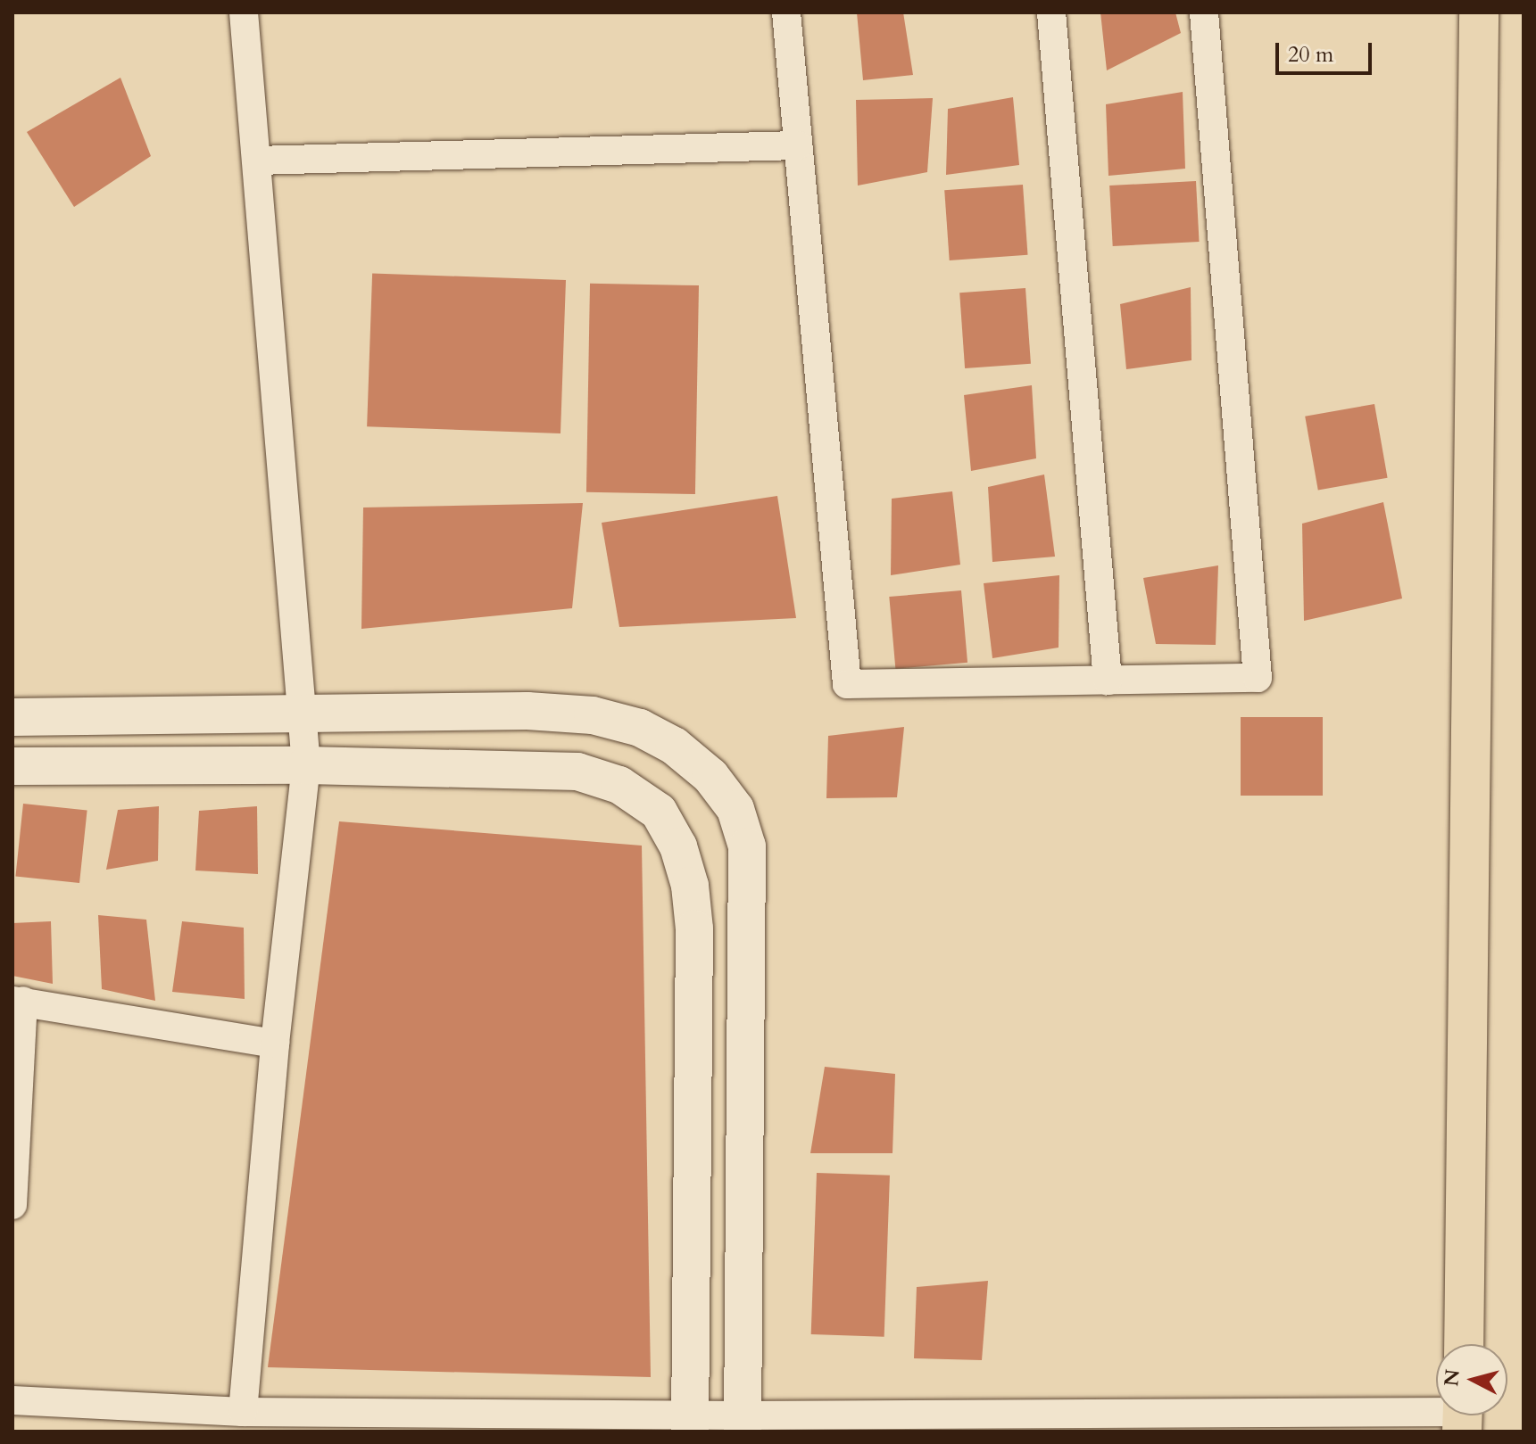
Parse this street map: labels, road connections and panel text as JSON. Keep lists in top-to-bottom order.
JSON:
{
  "scale_bar": "20 m",
  "north": "left"
}
